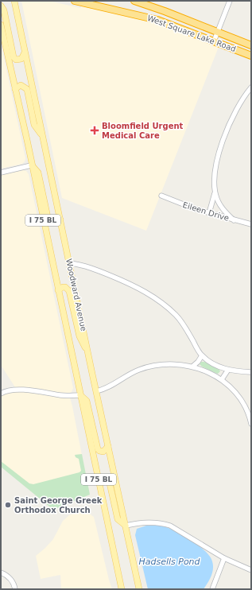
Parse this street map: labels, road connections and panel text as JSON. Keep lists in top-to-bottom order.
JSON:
{
  "streets": {
    "highway": ["West Square Lake Road"],
    "main road": ["I 75 BL", "Woodward Avenue"],
    "street": ["Eileen Drive"]
  },
  "water": ["Hadsells Pond"],
  "places": {
    "health": ["Bloomfield Urgent Medical Care"],
    "other": ["Saint George Greek Orthodox Church"]
  }
}
